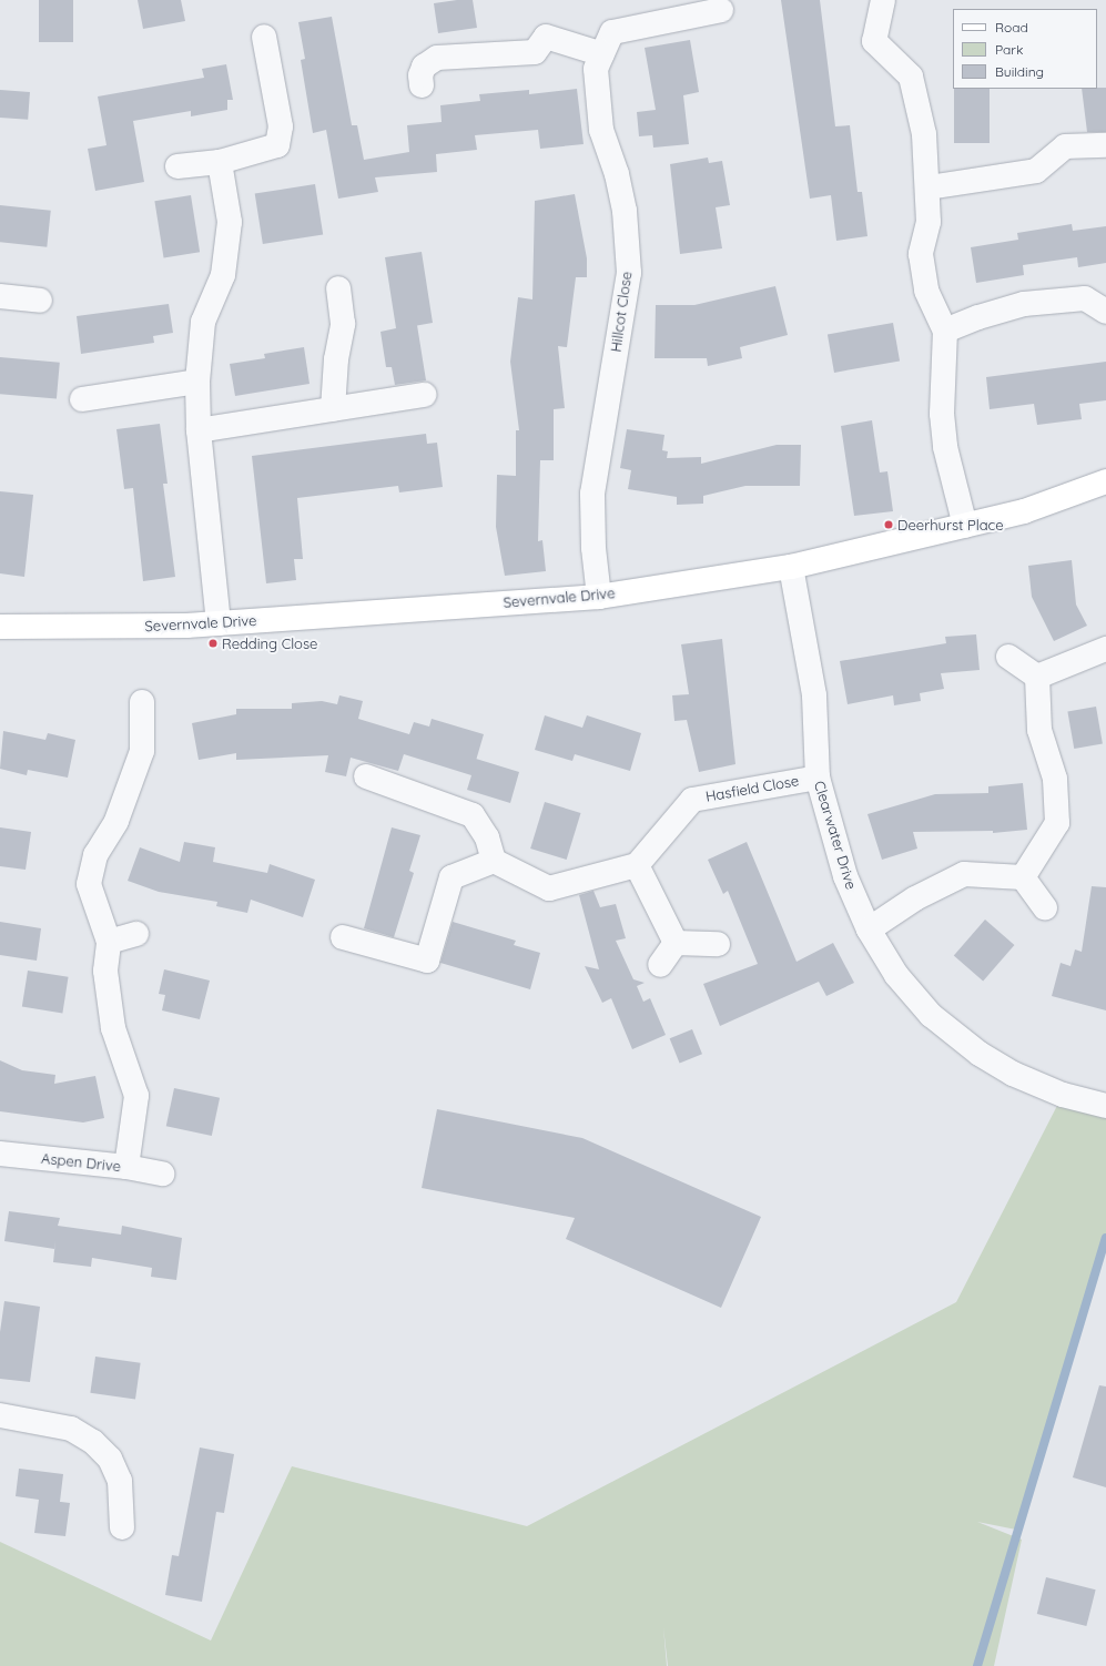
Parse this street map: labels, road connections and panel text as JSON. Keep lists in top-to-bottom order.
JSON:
{
  "streets": {
    "street": [
      "Hillcot Close",
      "Severnvale Drive",
      "Hasfield Close",
      "Clearwater Drive",
      "Aspen Drive"
    ]
  },
  "crossings": [
    ["Hillcot Close", "Severnvale Drive"],
    ["Severnvale Drive", "Clearwater Drive"],
    ["Hasfield Close", "Clearwater Drive"]
  ],
  "places": ["Deerhurst Place", "Redding Close"],
  "legend": ["Road", "Park", "Building"]
}
